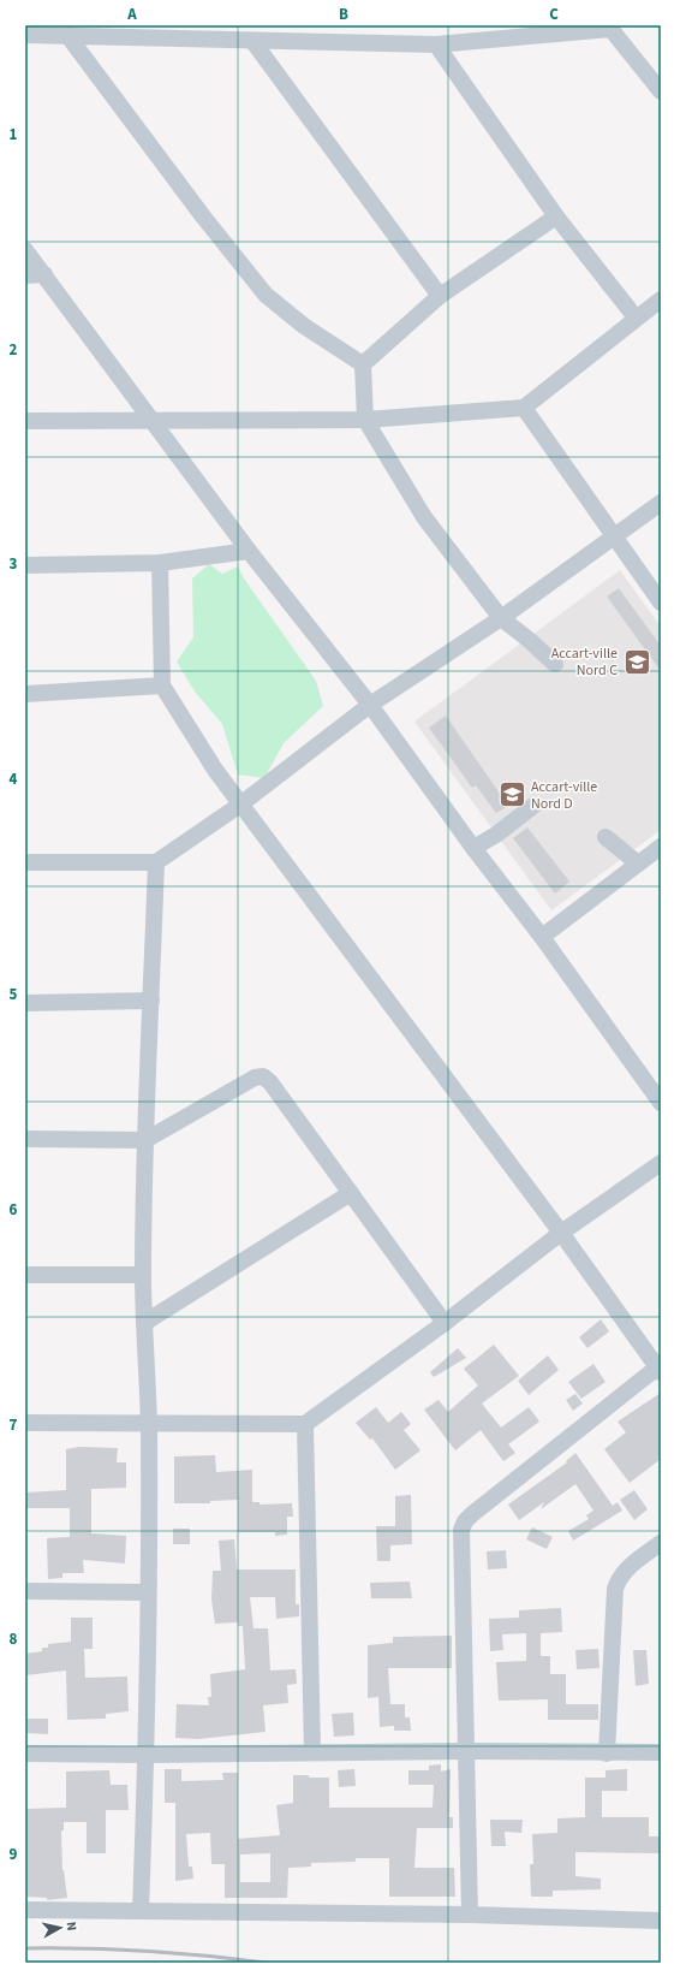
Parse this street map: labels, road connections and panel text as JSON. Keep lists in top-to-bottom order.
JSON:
{
  "places": {
    "school or university": ["Accart-ville Nord C", "Accart-ville Nord D"]
  },
  "north": "right",
  "grid": {
    "columns": ["A", "B", "C"],
    "rows": [
      "1",
      "2",
      "3",
      "4",
      "5",
      "6",
      "7",
      "8",
      "9"
    ]
  }
}
